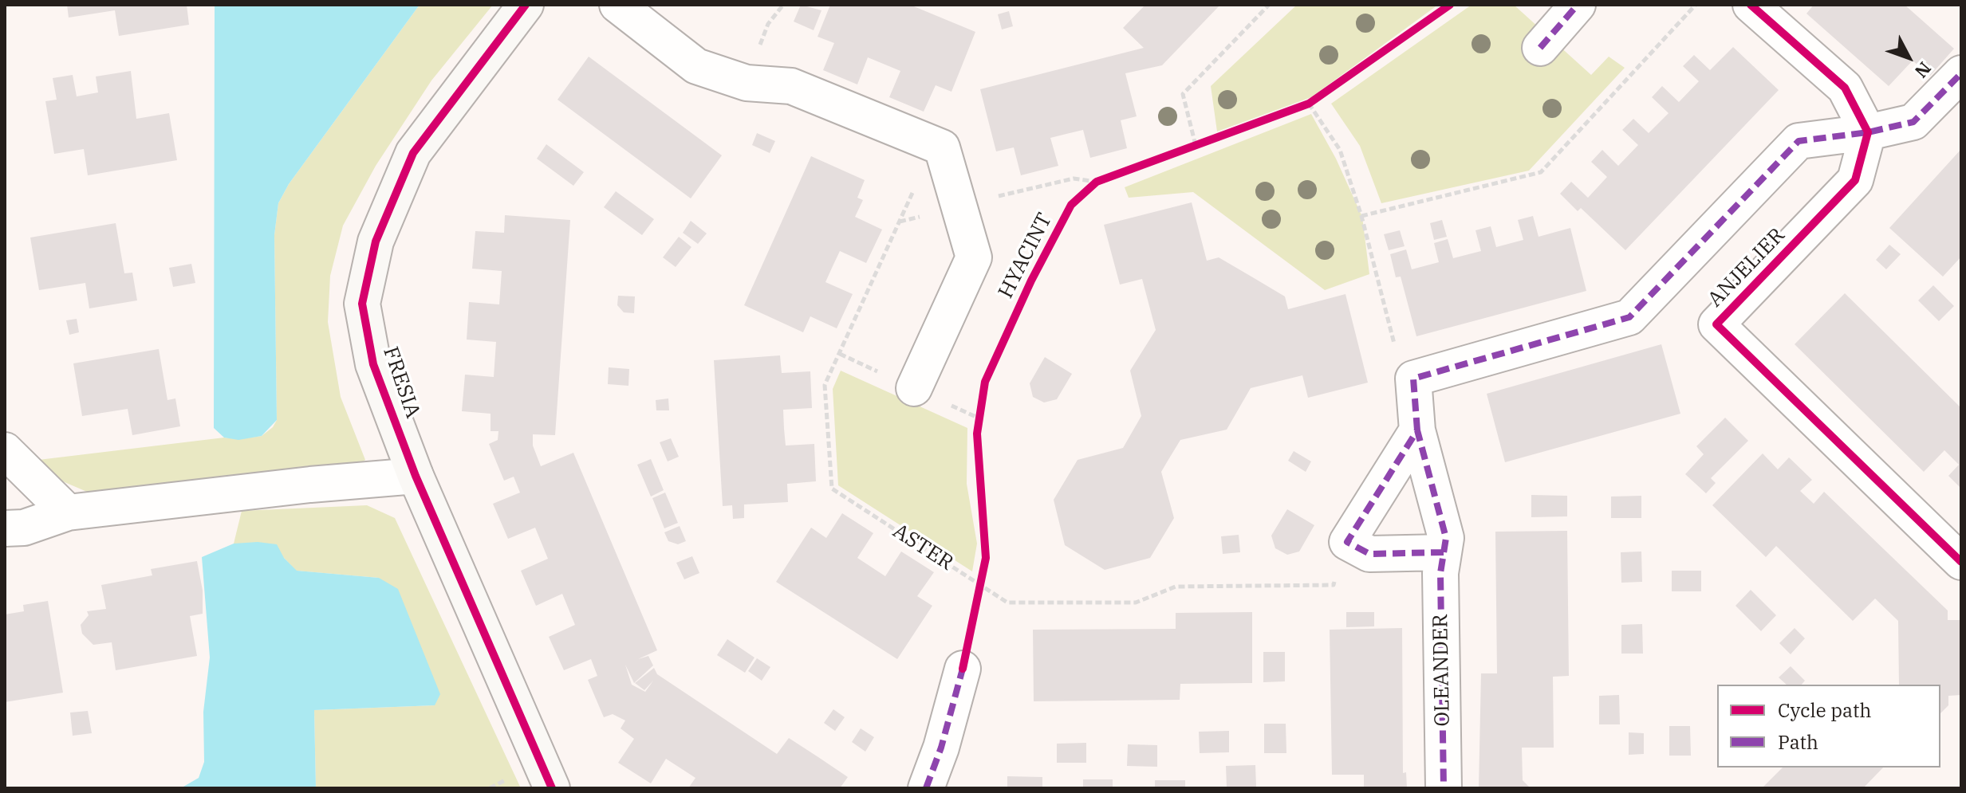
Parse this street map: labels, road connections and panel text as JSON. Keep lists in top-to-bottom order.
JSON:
{
  "streets": {
    "street": ["ANJELIER", "FRESIA", "OLEANDER"],
    "path": ["ASTER"],
    "cycle path": ["HYACINT"]
  },
  "legend": ["Cycle path", "Path"],
  "north": "bottom right"
}
